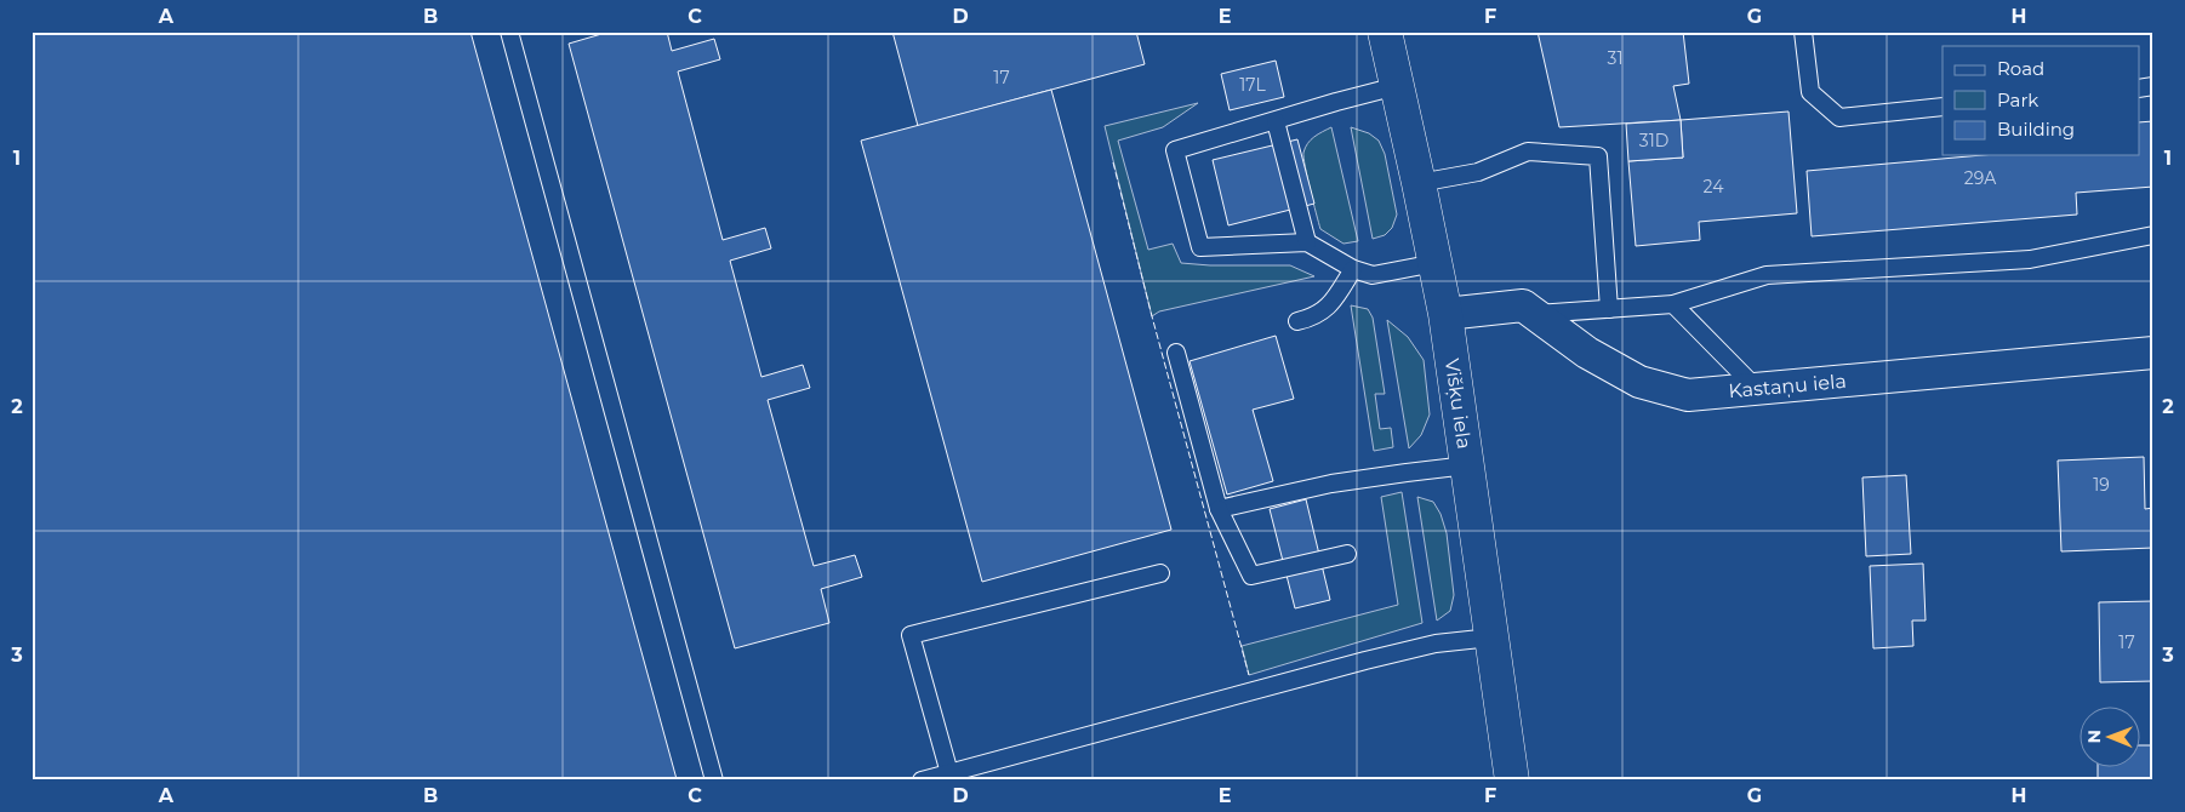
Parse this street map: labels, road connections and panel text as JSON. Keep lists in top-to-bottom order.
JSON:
{
  "streets": {
    "street": ["Kastaņu iela", "Višķu iela"]
  },
  "crossings": [
    ["Kastaņu iela", "Višķu iela"]
  ],
  "house_numbers": [
    "31",
    "17",
    "17L",
    "31D",
    "29A",
    "24",
    "19",
    "17"
  ],
  "legend": ["Road", "Park", "Building"],
  "north": "left",
  "grid": {
    "columns": [
      "A",
      "B",
      "C",
      "D",
      "E",
      "F",
      "G",
      "H"
    ],
    "rows": ["1", "2", "3"]
  }
}
